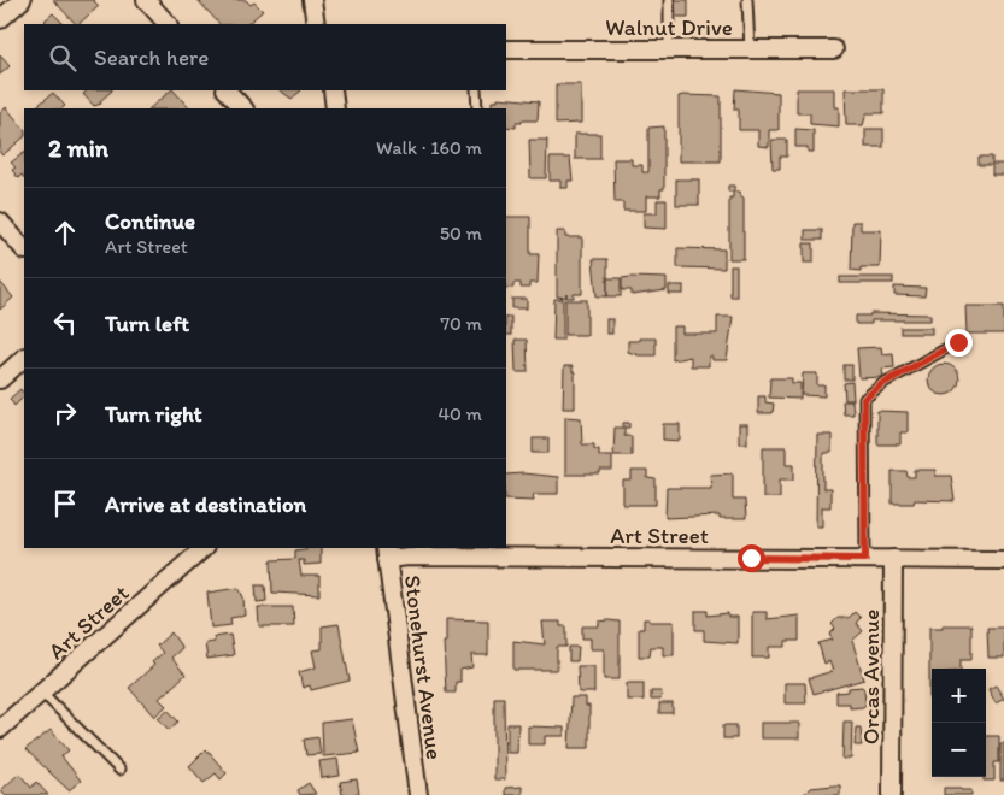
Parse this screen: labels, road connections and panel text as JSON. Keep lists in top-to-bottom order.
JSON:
{
  "streets": {
    "street": [
      "Walnut Drive",
      "Art Street",
      "Stonehurst Avenue",
      "Orcas Avenue"
    ]
  },
  "crossings": [
    ["Art Street", "Stonehurst Avenue"],
    ["Art Street", "Orcas Avenue"]
  ],
  "page": {
    "search": "Search here",
    "heading": ["2 min", "Walk · 160 m"],
    "list": [
      ["Continue", "Art Street", "50 m"],
      ["Turn left", "70 m"],
      ["Turn right", "40 m"],
      "Arrive at destination"
    ],
    "map_buttons": ["+", "−"]
  }
}
